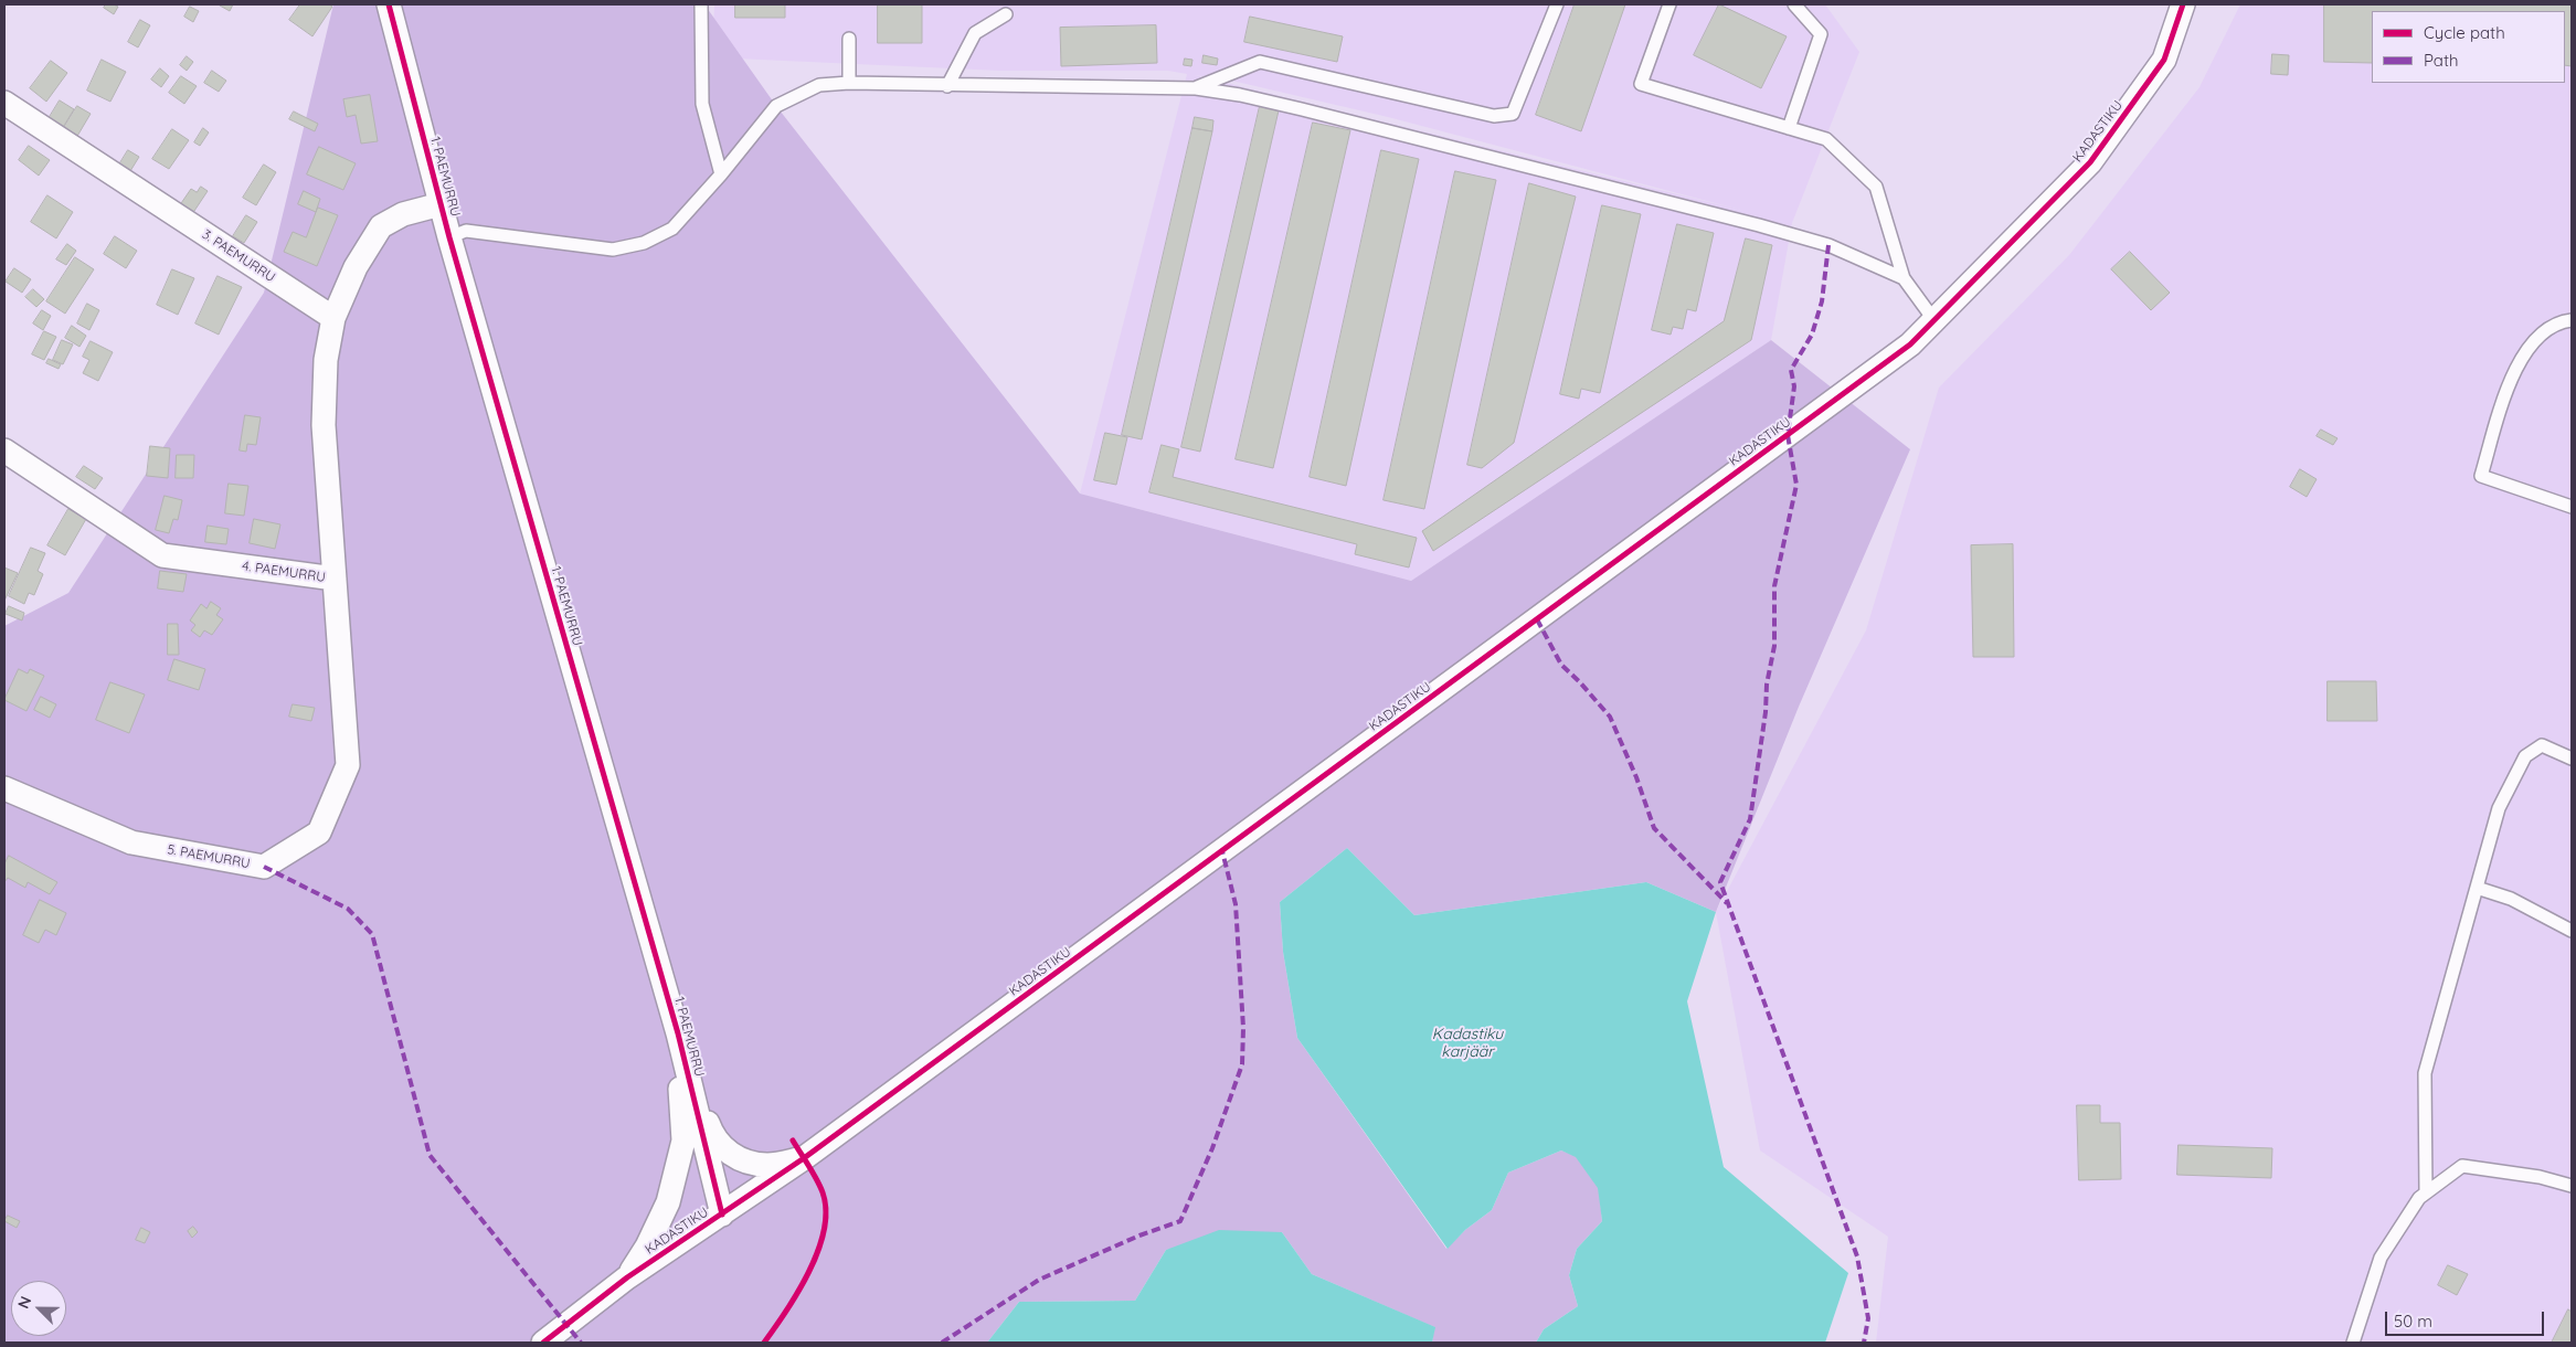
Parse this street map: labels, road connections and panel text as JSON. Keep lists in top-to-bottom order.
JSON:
{
  "streets": {
    "street": [
      "KADASTIKU",
      "1. PAEMURRU",
      "3. PAEMURRU",
      "4. PAEMURRU",
      "5. PAEMURRU"
    ]
  },
  "crossings": [
    ["KADASTIKU", "1. PAEMURRU"],
    ["3. PAEMURRU", "4. PAEMURRU"],
    ["4. PAEMURRU", "5. PAEMURRU"]
  ],
  "water": ["Kadastiku karjäär"],
  "legend": ["Cycle path", "Path"],
  "scale_bar": "50 m",
  "north": "top left"
}
